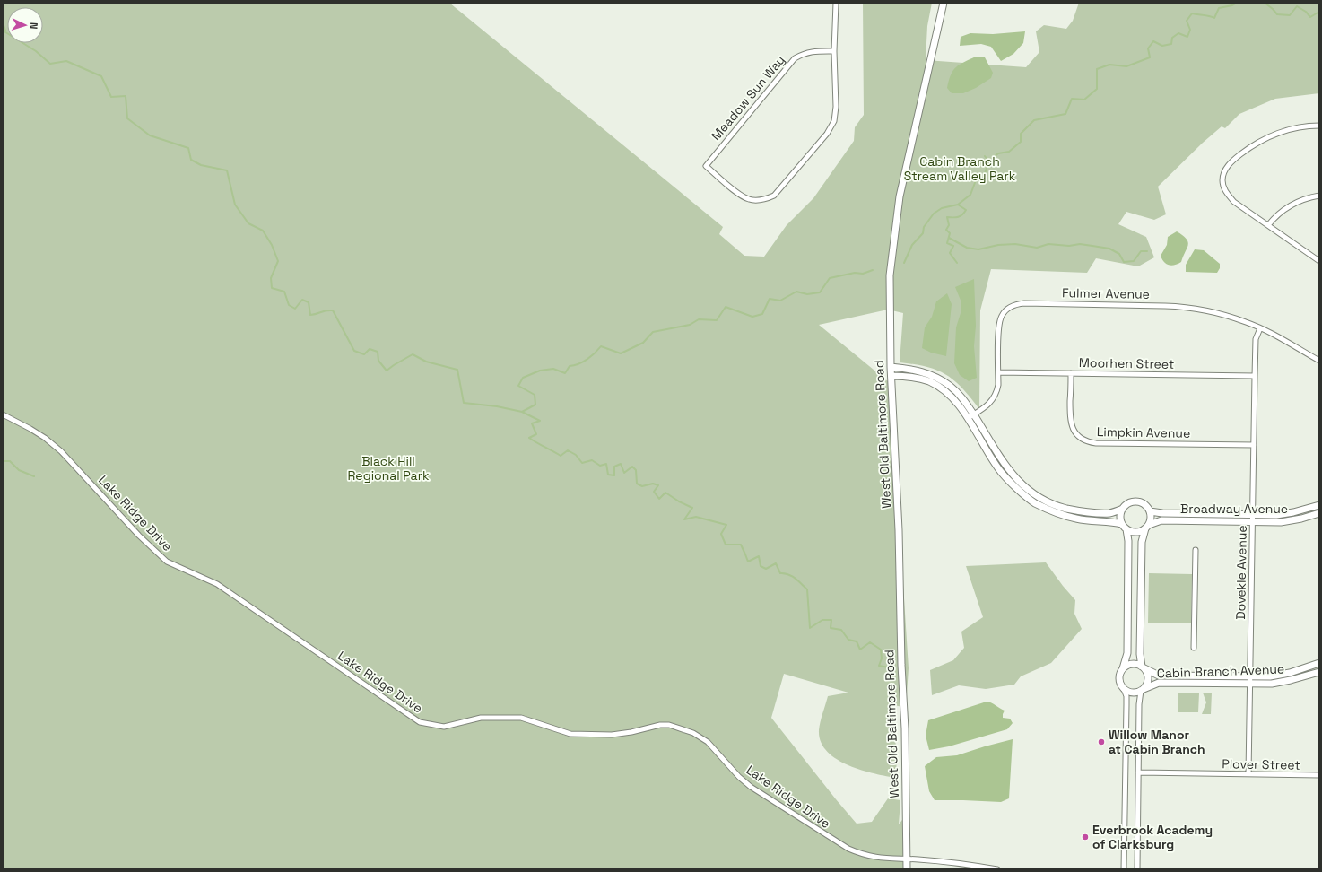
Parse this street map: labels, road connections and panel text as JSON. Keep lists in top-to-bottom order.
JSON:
{
  "streets": {
    "street": [
      "Meadow Sun Way",
      "Fulmer Avenue",
      "Moorhen Street",
      "Limpkin Avenue",
      "West Old Baltimore Road",
      "Broadway Avenue",
      "Lake Ridge Drive",
      "Dovekie Avenue",
      "Cabin Branch Avenue",
      "Plover Street"
    ]
  },
  "crossings": [
    ["Fulmer Avenue", "Moorhen Street"],
    ["Fulmer Avenue", "Dovekie Avenue"],
    ["Moorhen Street", "Limpkin Avenue"],
    ["Moorhen Street", "Dovekie Avenue"],
    ["Limpkin Avenue", "Dovekie Avenue"],
    ["West Old Baltimore Road", "Lake Ridge Drive"],
    ["Broadway Avenue", "Dovekie Avenue"],
    ["Dovekie Avenue", "Cabin Branch Avenue"],
    ["Dovekie Avenue", "Plover Street"]
  ],
  "parks": ["Cabin Branch Stream Valley Park", "Black Hill Regional Park"],
  "places": ["Willow Manor at Cabin Branch", "Everbrook Academy of Clarksburg"],
  "north": "right"
}
